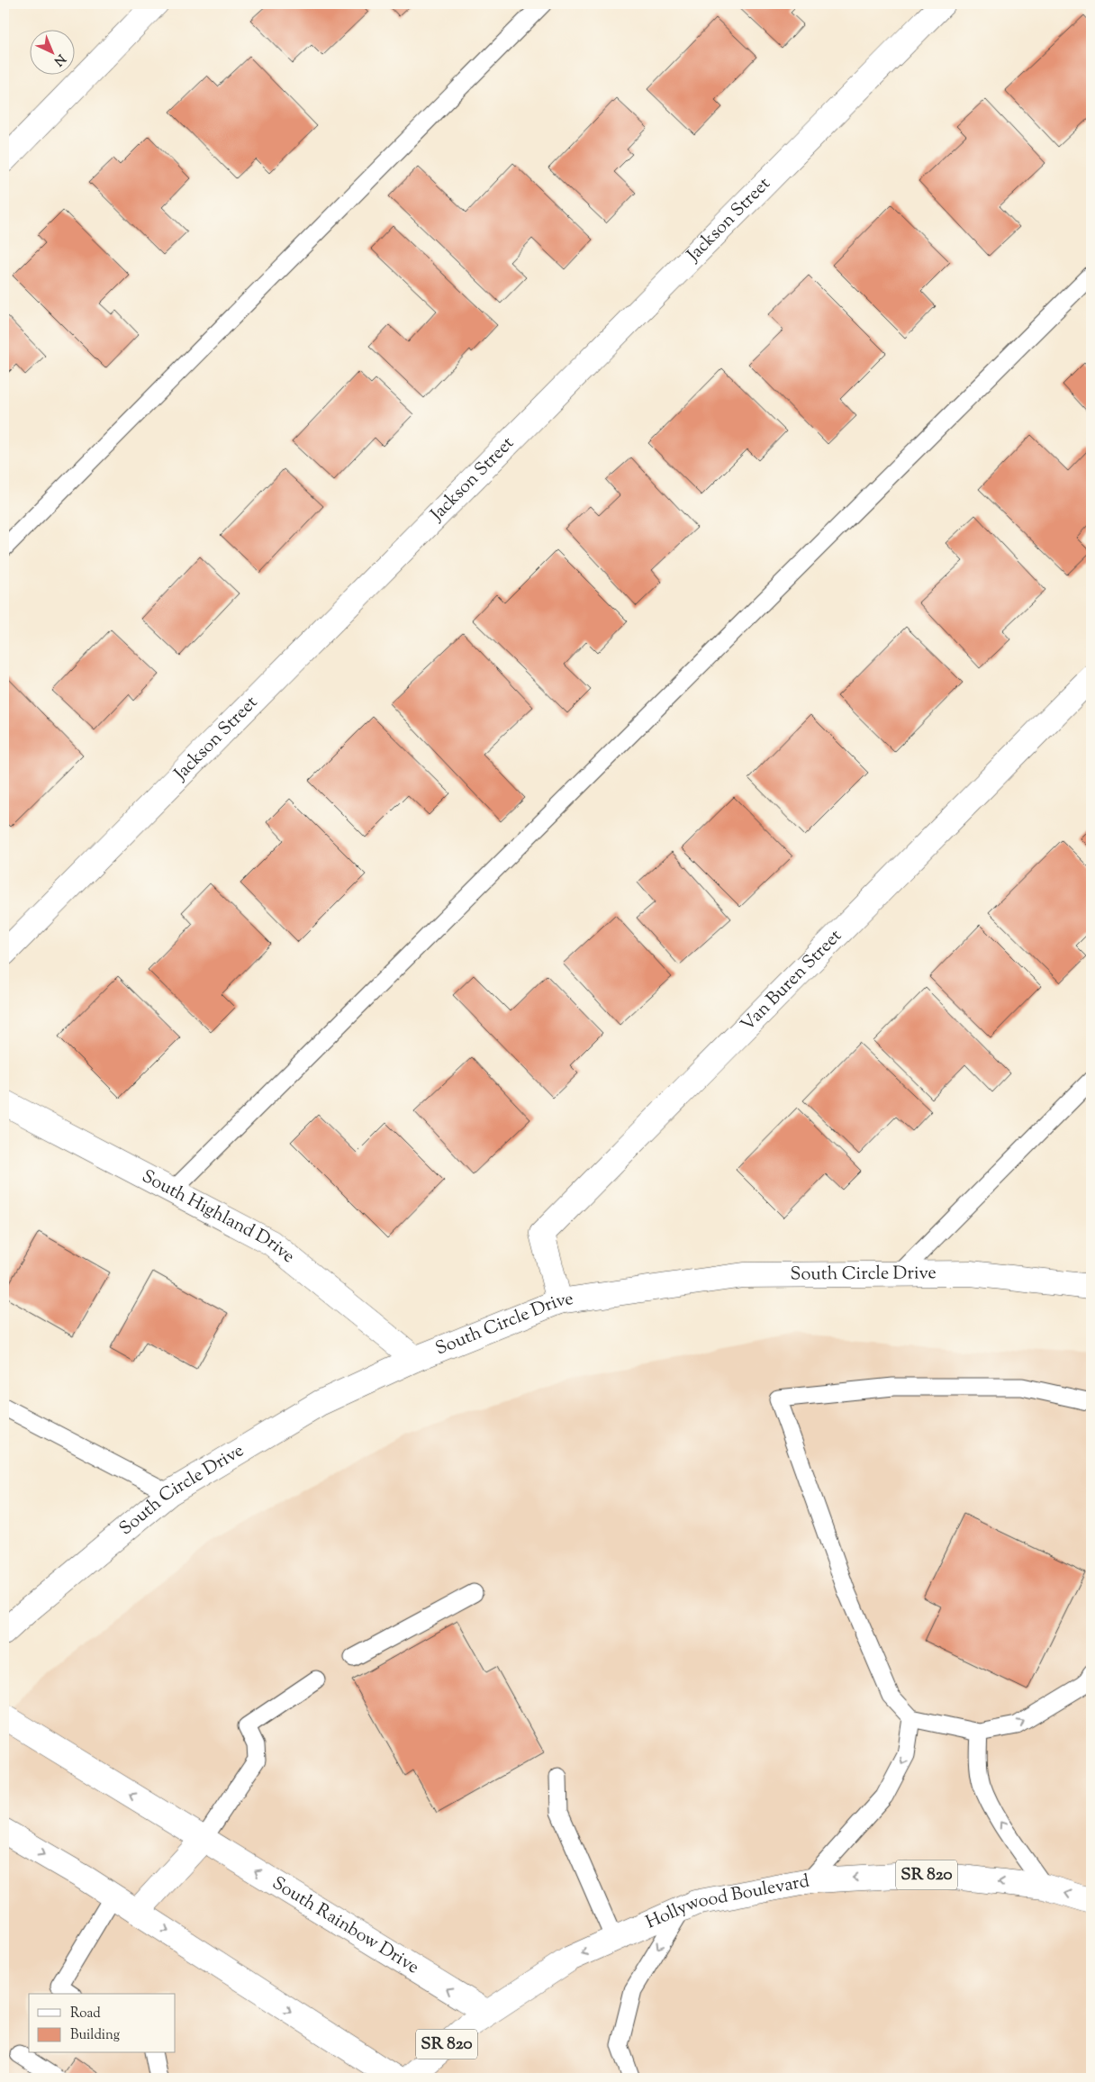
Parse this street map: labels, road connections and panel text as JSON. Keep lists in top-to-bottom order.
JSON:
{
  "streets": {
    "main road": [
      "Jackson Street",
      "Van Buren Street",
      "South Highland Drive",
      "South Circle Drive",
      "SR 820",
      "Hollywood Boulevard",
      "South Rainbow Drive"
    ]
  },
  "crossings": [
    ["Van Buren Street", "South Circle Drive"],
    ["South Highland Drive", "South Circle Drive"],
    ["Hollywood Boulevard", "South Rainbow Drive"]
  ],
  "one_way": ["Hollywood Boulevard"],
  "legend": ["Road", "Building"],
  "north": "bottom right"
}
